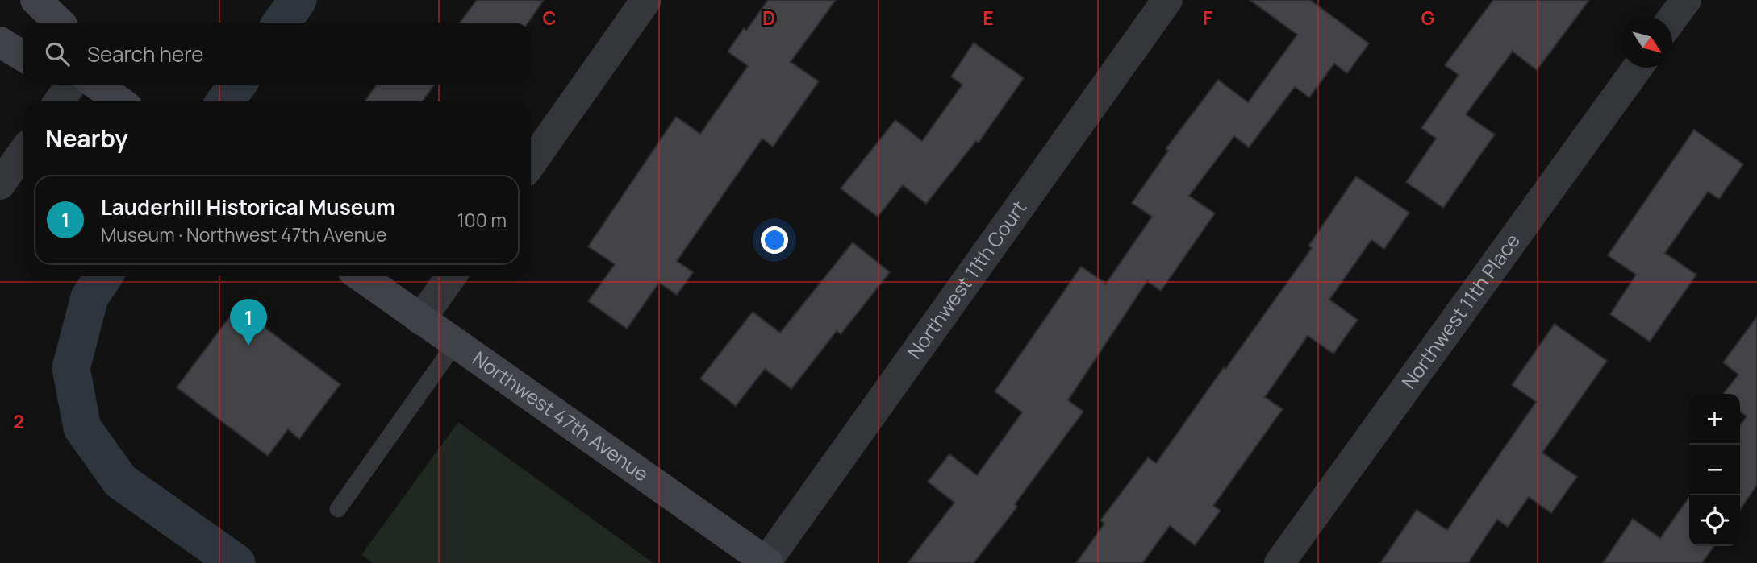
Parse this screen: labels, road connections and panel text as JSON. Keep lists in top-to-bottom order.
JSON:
{
  "streets": {
    "street": ["Northwest 11th Court", "Northwest 11th Place", "Northwest 47th Avenue"]
  },
  "crossings": [
    ["Northwest 11th Court", "Northwest 47th Avenue"]
  ],
  "north": "bottom right",
  "page": {
    "search": "Search here",
    "heading": "Nearby",
    "list": [
      {
        "mark": "1",
        "name": "Lauderhill Historical Museum",
        "note": "Museum · Northwest 47th Avenue",
        "value": "100 m"
      }
    ],
    "pins": "1",
    "map_buttons": ["+", "−"]
  },
  "grid": {
    "columns": [
      "C",
      "D",
      "E",
      "F",
      "G"
    ],
    "rows": ["2"]
  }
}
